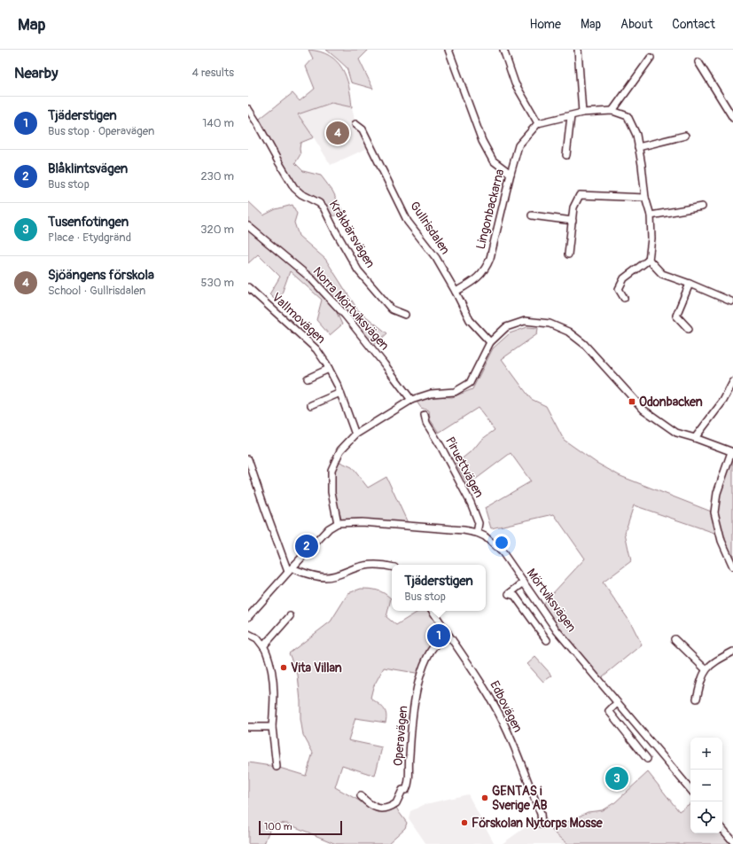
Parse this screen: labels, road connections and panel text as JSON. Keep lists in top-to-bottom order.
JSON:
{
  "streets": {
    "street": [
      "Lingonbackarna",
      "Gullrisdalen",
      "Kråkbärsvägen",
      "Norra Mörtviksvägen",
      "Vallmovägen",
      "Piruettvägen",
      "Mörtviksvägen",
      "Edbovägen",
      "Operavägen"
    ]
  },
  "crossings": [
    ["Lingonbackarna", "Gullrisdalen"],
    ["Piruettvägen", "Mörtviksvägen"],
    ["Edbovägen", "Operavägen"]
  ],
  "places": {
    "transit": ["Odonbacken"],
    "other": ["Vita Villan", "GENTAS i Sverige AB", "Förskolan Nytorps Mosse"]
  },
  "scale_bar": "100 m",
  "page": {
    "header": "Map",
    "nav": [
      "Home",
      "Map",
      "About",
      "Contact"
    ],
    "heading": ["Nearby", "4 results"],
    "list": [
      {
        "mark": "1",
        "name": "Tjäderstigen",
        "note": "Bus stop · Operavägen",
        "value": "140 m"
      },
      {
        "mark": "2",
        "name": "Blåklintsvägen",
        "note": "Bus stop",
        "value": "230 m"
      },
      {
        "mark": "3",
        "name": "Tusenfotingen",
        "note": "Place · Etydgränd",
        "value": "320 m"
      },
      {
        "mark": "4",
        "name": "Sjöängens förskola",
        "note": "School · Gullrisdalen",
        "value": "530 m"
      }
    ],
    "pins": [
      "4",
      "2",
      "1",
      "3"
    ],
    "popup": ["Tjäderstigen", "Bus stop"],
    "map_buttons": ["+", "−"],
    "scale": "100 m"
  }
}
